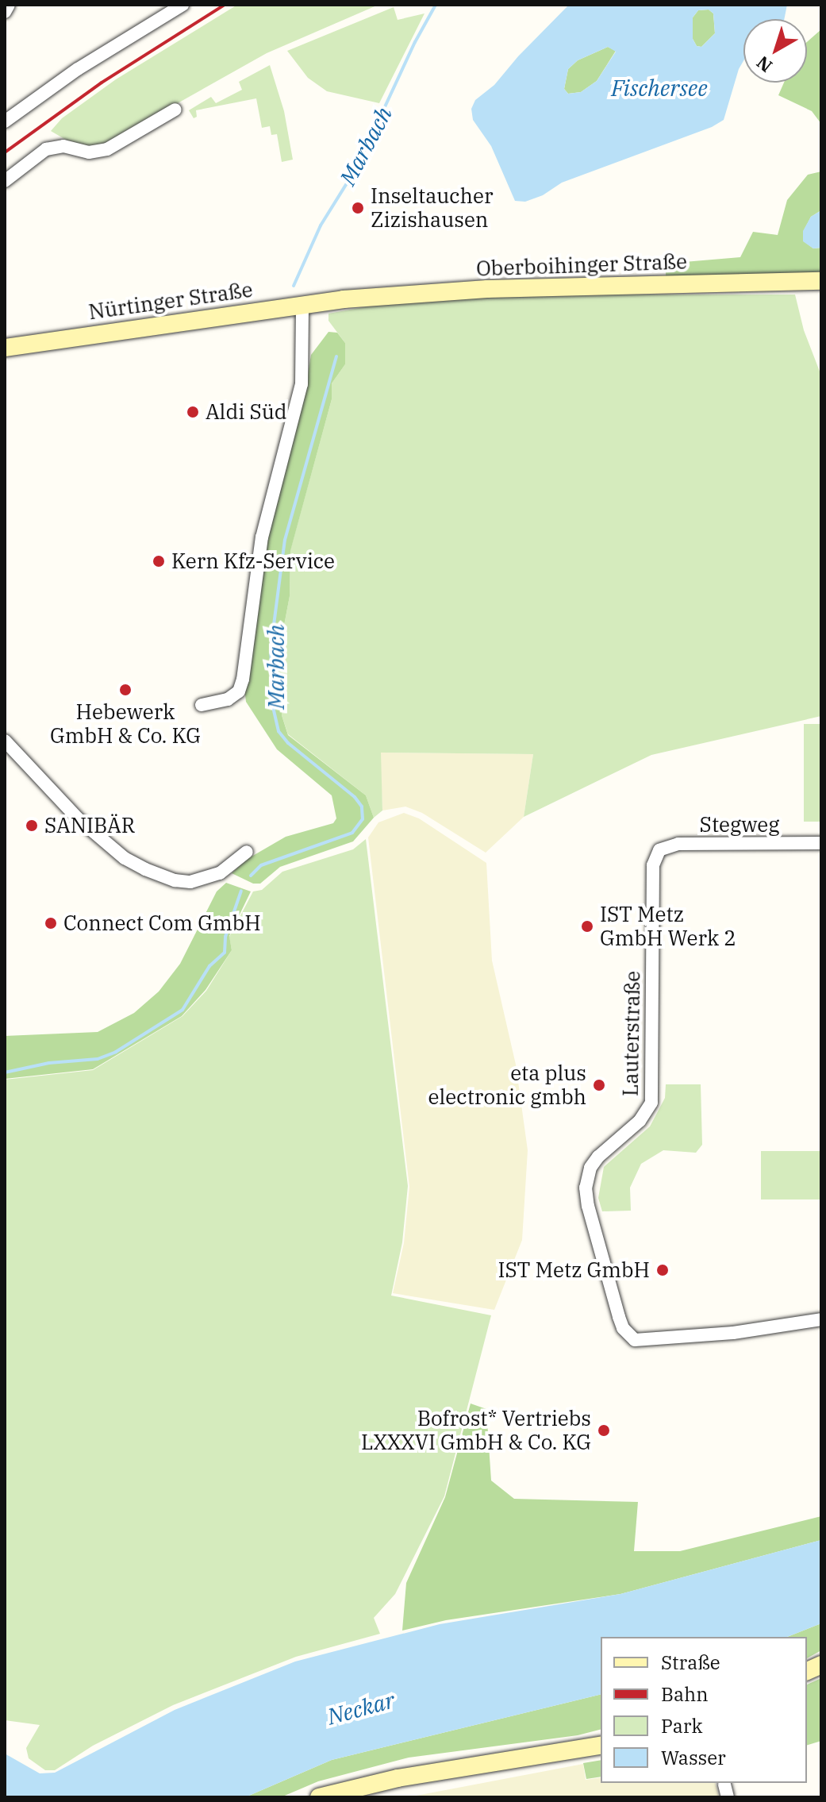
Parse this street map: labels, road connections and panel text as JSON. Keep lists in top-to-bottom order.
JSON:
{
  "streets": {
    "main road": ["Oberboihinger Straße", "Nürtinger Straße"],
    "street": ["Stegweg", "Lauterstraße"]
  },
  "crossings": [
    ["Oberboihinger Straße", "Nürtinger Straße"],
    ["Stegweg", "Lauterstraße"]
  ],
  "water": ["Fischersee", "Marbach", "Neckar"],
  "places": [
    "Inseltaucher Zizishausen",
    "Aldi Süd",
    "Kern Kfz-Service",
    "Hebewerk GmbH & Co. KG",
    "SANIBÄR",
    "Connect Com GmbH",
    "IST Metz GmbH Werk 2",
    "eta plus electronic gmbh",
    "IST Metz GmbH",
    "Bofrost* Vertriebs LXXXVI GmbH & Co. KG"
  ],
  "legend": [
    "Straße",
    "Bahn",
    "Park",
    "Wasser"
  ],
  "north": "bottom left"
}
